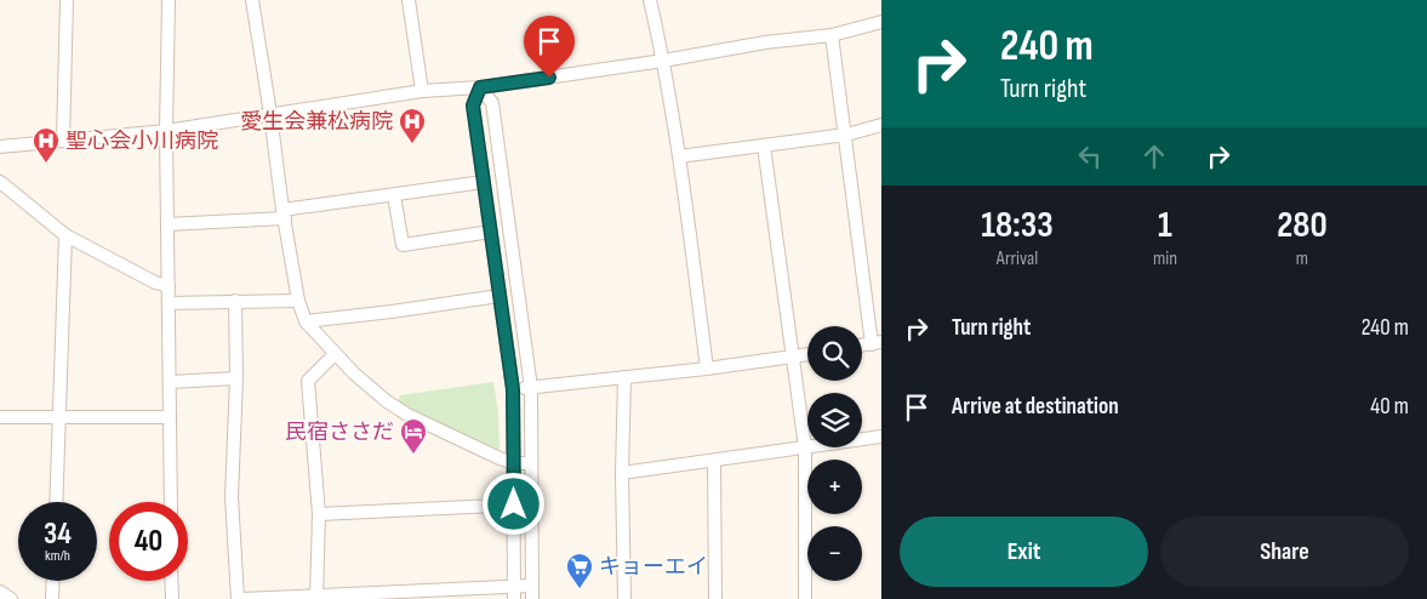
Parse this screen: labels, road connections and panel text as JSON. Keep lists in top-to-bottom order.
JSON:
{
  "places": {
    "hospital": ["愛生会兼松病院", "聖心会小川病院"],
    "hotel": ["民宿ささだ"],
    "supermarket": ["キョーエイ"]
  },
  "page": {
    "turn": ["240 m", "Turn right"],
    "eta": [
      "18:33",
      "Arrival",
      "1",
      "min",
      "280",
      "m"
    ],
    "list": [
      {
        "name": "Turn right",
        "value": "240 m"
      },
      {
        "name": "Arrive at destination",
        "value": "40 m"
      }
    ],
    "map_buttons": ["+", "−"],
    "speed": "34 km/h",
    "limit": "40",
    "buttons": ["Exit", "Share"]
  }
}
